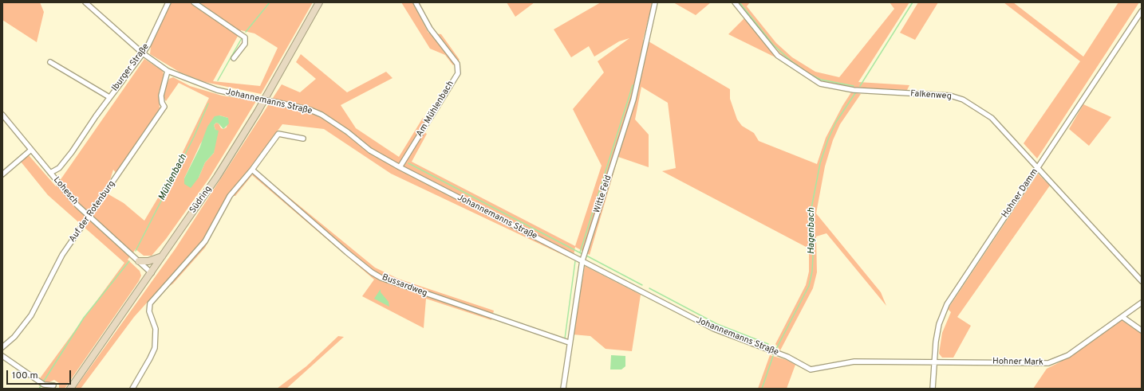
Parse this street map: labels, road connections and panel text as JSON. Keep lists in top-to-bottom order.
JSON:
{
  "streets": {
    "main road": ["Südring"],
    "street": [
      "Iburger Straße",
      "Falkenweg",
      "Johannemanns Straße",
      "Am Mühlenbach",
      "Lohesch",
      "Hohner Damm",
      "Witte Feld",
      "Auf der Rotenburg",
      "Bussardweg",
      "Hohner Mark"
    ]
  },
  "crossings": [
    ["Iburger Straße", "Johannemanns Straße"],
    ["Iburger Straße", "Lohesch"],
    ["Falkenweg", "Hohner Damm"],
    ["Johannemanns Straße", "Am Mühlenbach"],
    ["Johannemanns Straße", "Hohner Damm"],
    ["Johannemanns Straße", "Witte Feld"],
    ["Johannemanns Straße", "Auf der Rotenburg"],
    ["Johannemanns Straße", "Hohner Mark"],
    ["Lohesch", "Südring"],
    ["Lohesch", "Auf der Rotenburg"],
    ["Hohner Damm", "Hohner Mark"],
    ["Witte Feld", "Bussardweg"]
  ],
  "water": ["Mühlenbach", "Hagenbach"],
  "scale_bar": "100 m"
}
